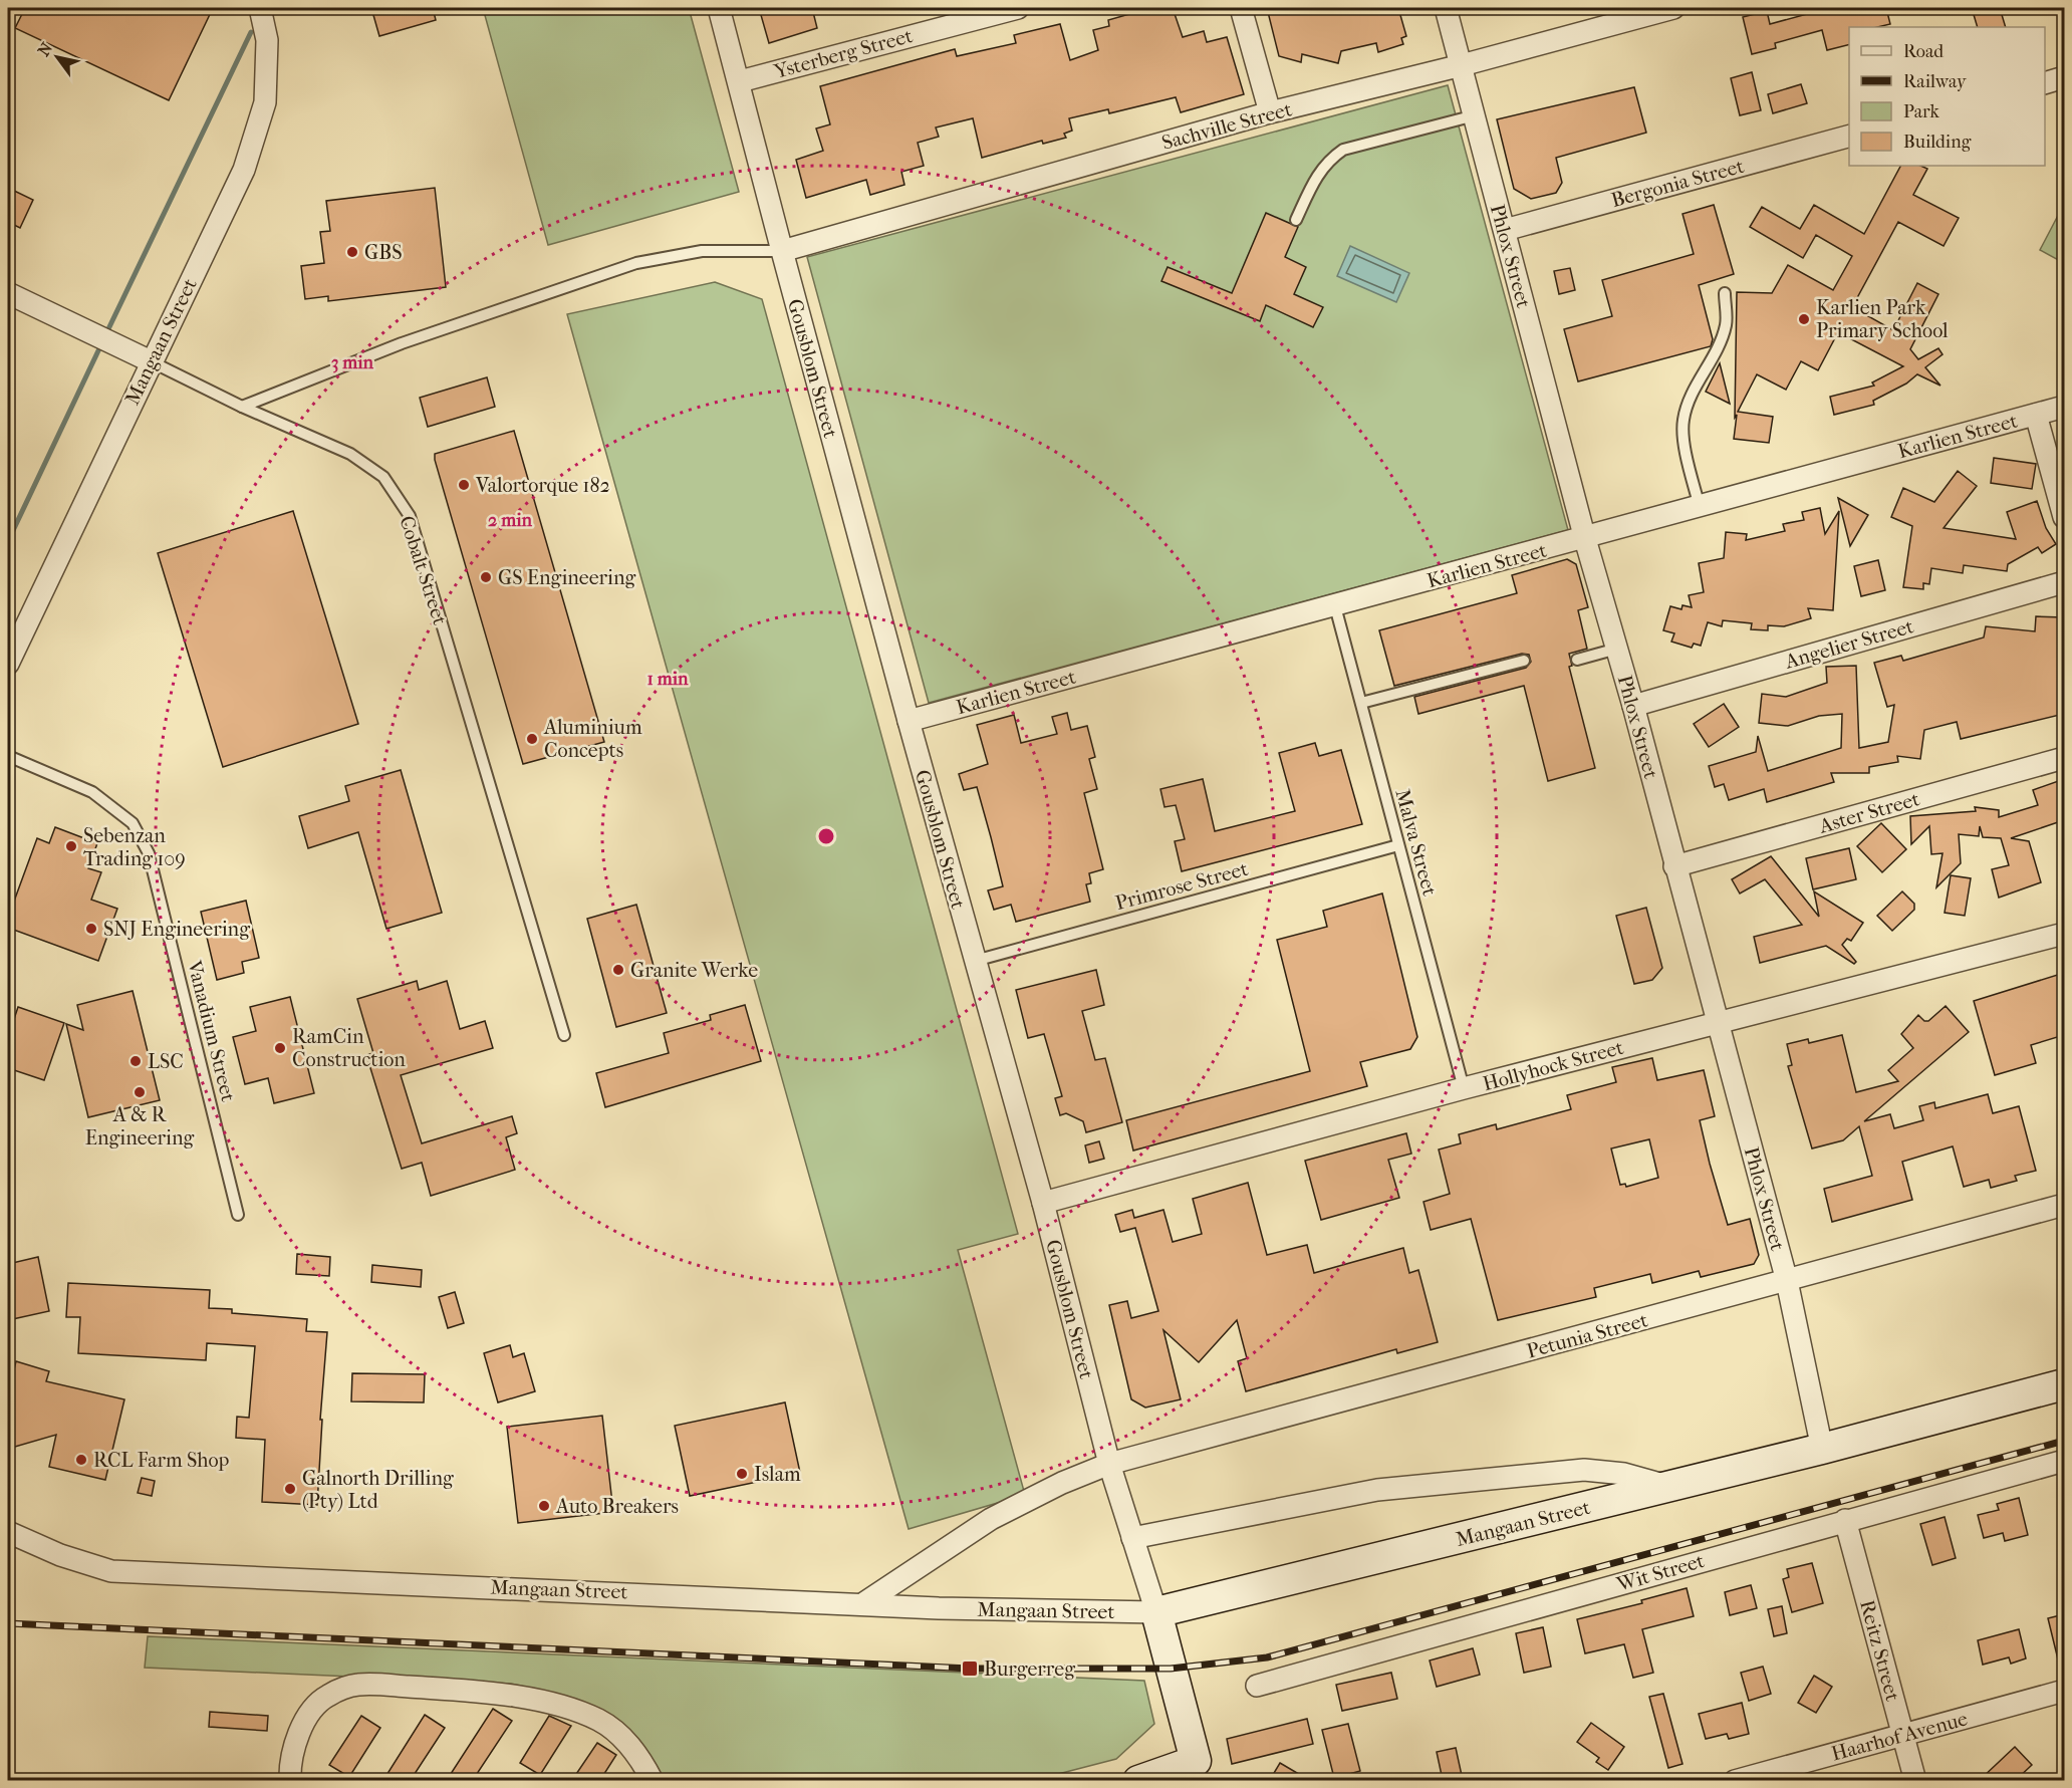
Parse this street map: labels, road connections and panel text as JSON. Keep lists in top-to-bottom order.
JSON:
{
  "streets": {
    "street": [
      "Ysterberg Street",
      "Sachville Street",
      "Bergonia Street",
      "Phlox Street",
      "Mangaan Street",
      "Gousblom Street",
      "Karlien Street",
      "Cobalt Street",
      "Angelier Street",
      "Aster Street",
      "Hollyhock Street",
      "Petunia Street",
      "Wit Street",
      "Reitz Street",
      "Haarhof Avenue"
    ],
    "lane": ["Malva Street", "Primrose Street", "Vanadium Street"]
  },
  "crossings": [
    ["Ysterberg Street", "Gousblom Street"],
    ["Sachville Street", "Phlox Street"],
    ["Sachville Street", "Gousblom Street"],
    ["Bergonia Street", "Phlox Street"],
    ["Phlox Street", "Mangaan Street"],
    ["Phlox Street", "Karlien Street"],
    ["Phlox Street", "Angelier Street"],
    ["Phlox Street", "Aster Street"],
    ["Phlox Street", "Hollyhock Street"],
    ["Phlox Street", "Petunia Street"],
    ["Mangaan Street", "Gousblom Street"],
    ["Mangaan Street", "Cobalt Street"],
    ["Mangaan Street", "Petunia Street"],
    ["Gousblom Street", "Karlien Street"],
    ["Gousblom Street", "Primrose Street"],
    ["Gousblom Street", "Hollyhock Street"],
    ["Gousblom Street", "Petunia Street"],
    ["Karlien Street", "Malva Street"],
    ["Malva Street", "Primrose Street"],
    ["Malva Street", "Hollyhock Street"],
    ["Wit Street", "Reitz Street"],
    ["Reitz Street", "Haarhof Avenue"]
  ],
  "places": {
    "other": [
      "GBS",
      "Karlien Park Primary School",
      "Valortorque 182",
      "GS Engineering",
      "Aluminium Concepts",
      "Sebenzan Trading 109",
      "SNJ Engineering",
      "Granite Werke",
      "RamCin Construction",
      "LSC",
      "A & R Engineering",
      "RCL Farm Shop",
      "Islam",
      "Galnorth Drilling (Pty) Ltd",
      "Auto Breakers"
    ],
    "transit": ["Burgerreg"]
  },
  "legend": [
    "Road",
    "Railway",
    "Park",
    "Building"
  ],
  "north": "top left",
  "rings": ["3 min", "2 min", "1 min"]
}
